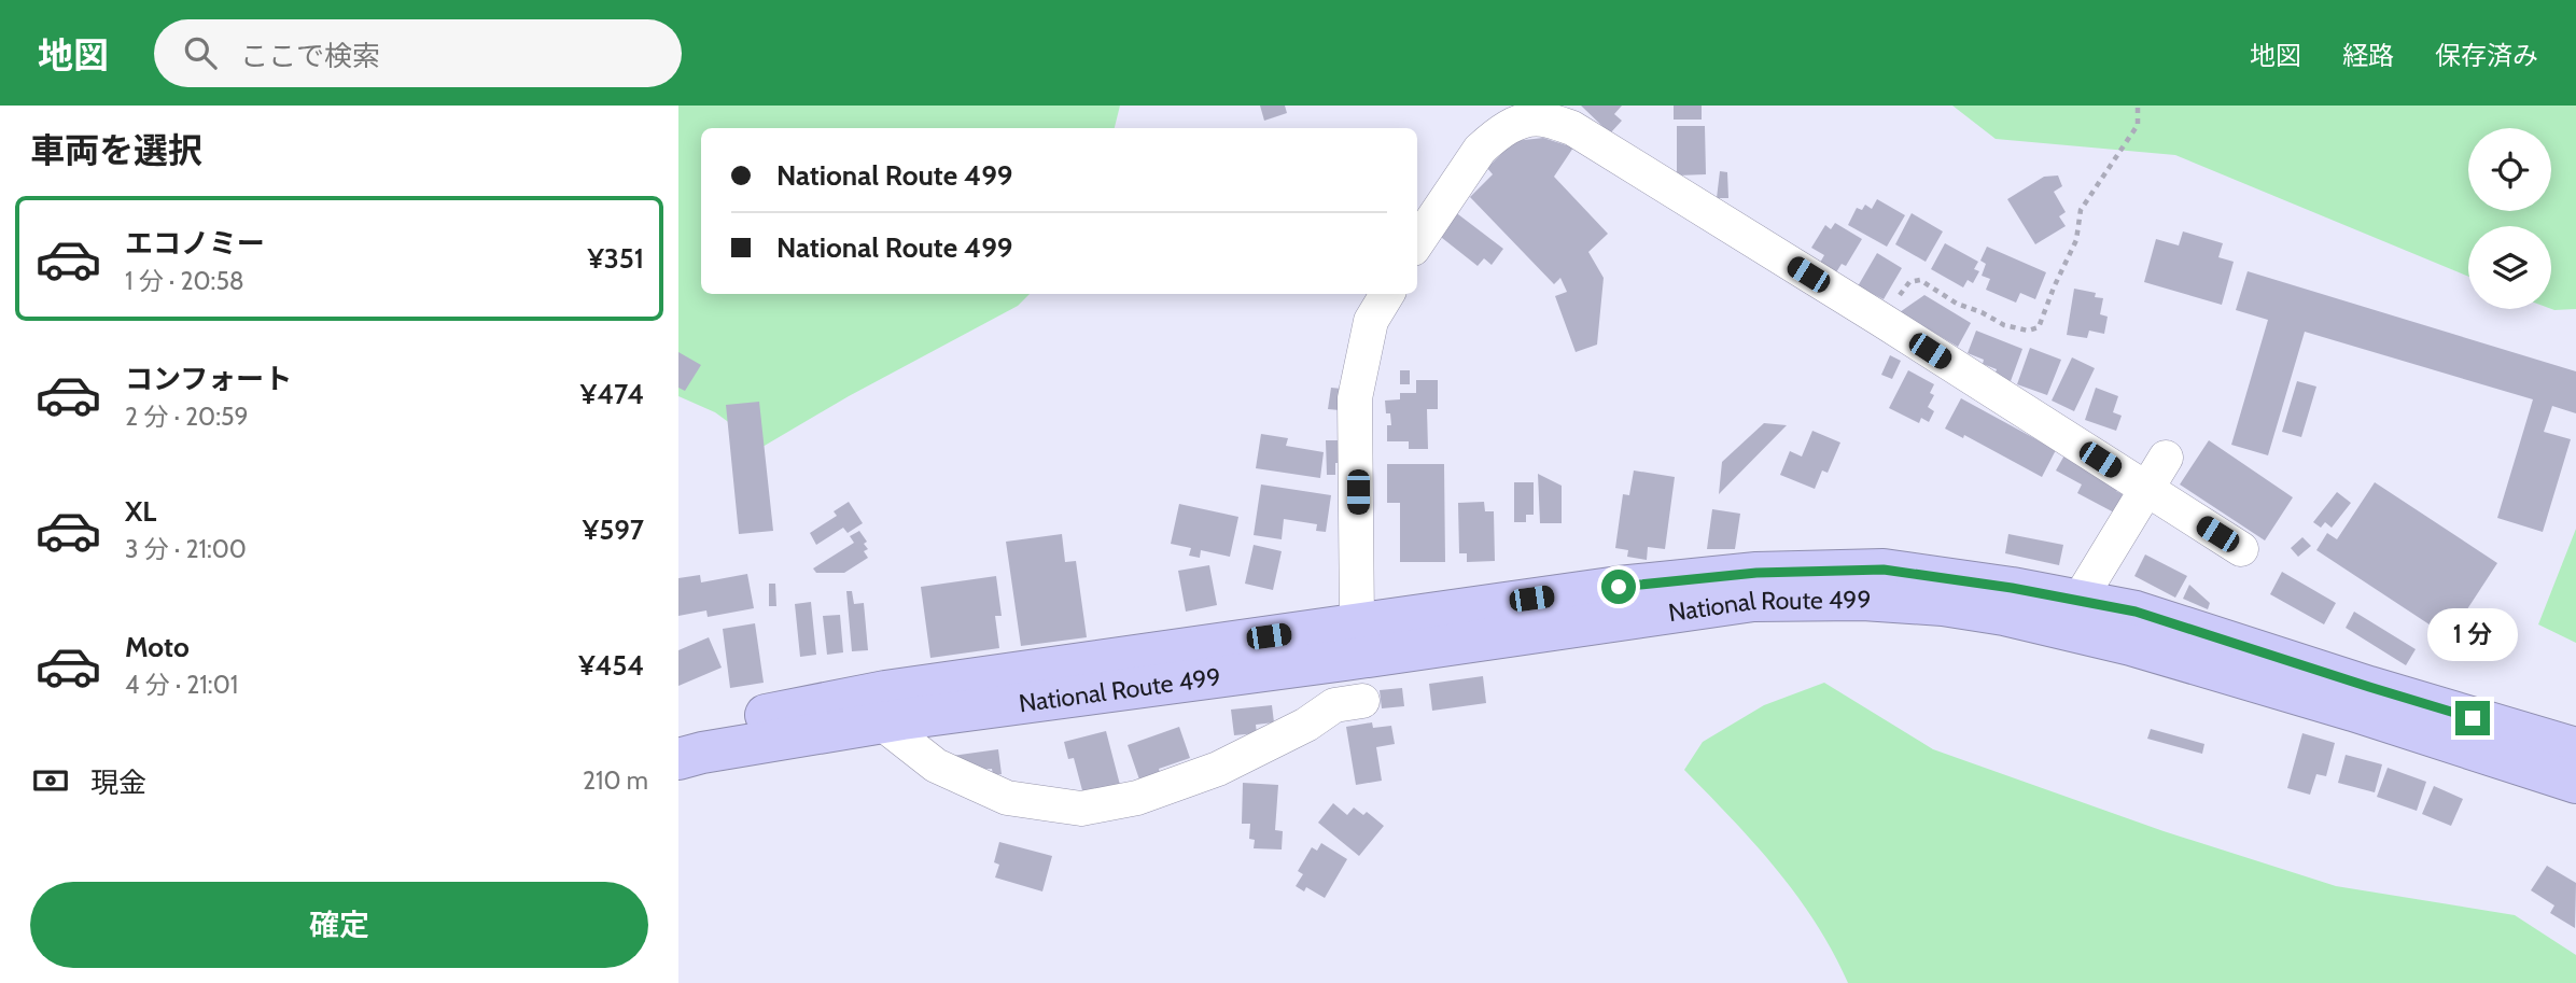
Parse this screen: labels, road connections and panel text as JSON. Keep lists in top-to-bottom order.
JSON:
{
  "streets": {
    "highway": ["National Route 499"]
  },
  "page": {
    "header": "地図",
    "search": "ここで検索",
    "nav": ["地図", "経路", "保存済み"],
    "heading": "車両を選択",
    "banner": ["National Route 499", "National Route 499"],
    "list": [
      {
        "name": "エコノミー",
        "note": "1 分 · 20:58",
        "value": "¥351"
      },
      {
        "name": "コンフォート",
        "note": "2 分 · 20:59",
        "value": "¥474"
      },
      {
        "name": "XL",
        "note": "3 分 · 21:00",
        "value": "¥597"
      },
      {
        "name": "Moto",
        "note": "4 分 · 21:01",
        "value": "¥454"
      }
    ],
    "bubble": "1 分",
    "pay": ["現金", "210 m"],
    "buttons": "確定"
  }
}
